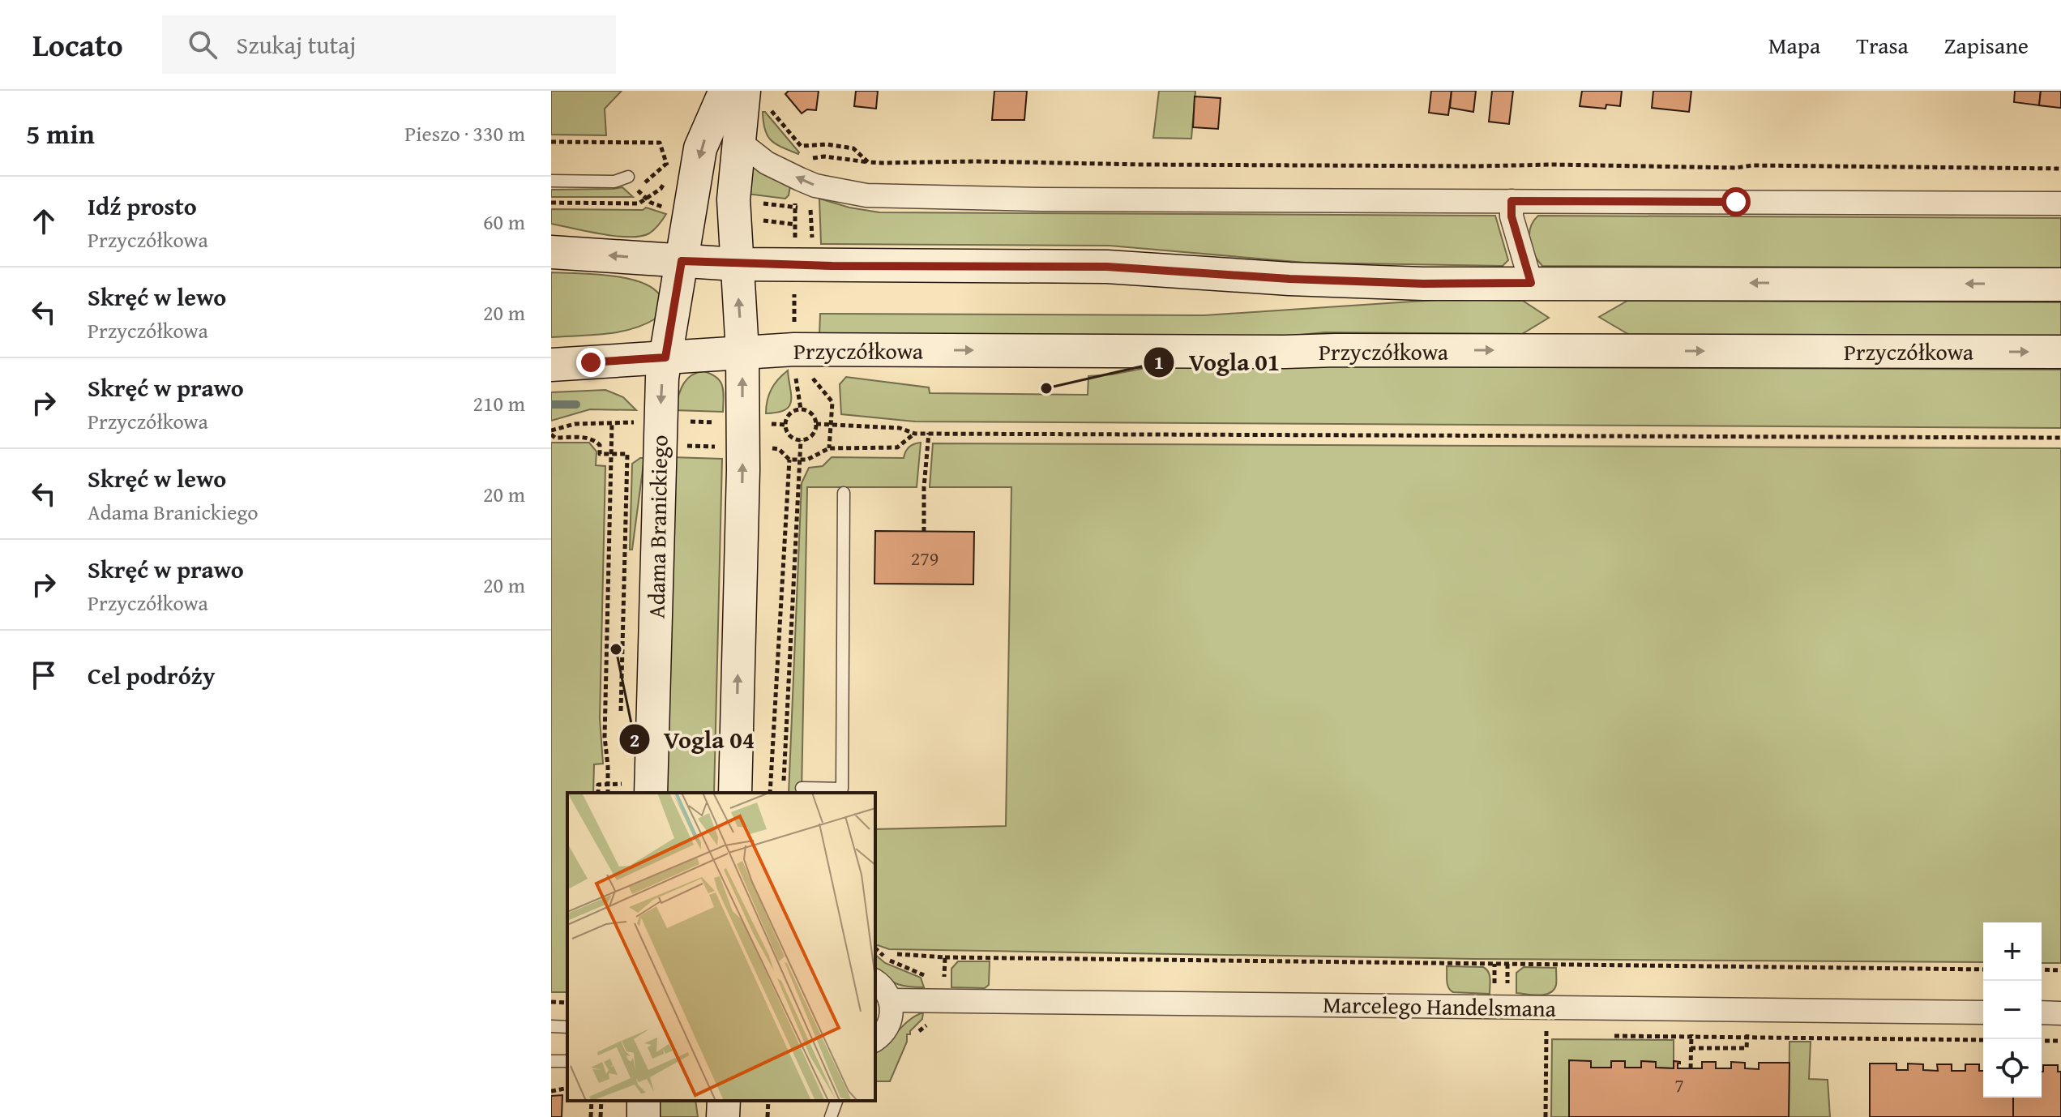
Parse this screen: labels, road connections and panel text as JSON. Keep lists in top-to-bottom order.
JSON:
{
  "streets": {
    "main road": ["Przyczółkowa", "Adama Branickiego"],
    "street": ["Marcelego Handelsmana"]
  },
  "crossings": [
    ["Przyczółkowa", "Adama Branickiego"]
  ],
  "places": ["Vogla 01", "Vogla 04"],
  "house_numbers": ["279", "7"],
  "page": {
    "header": "Locato",
    "search": "Szukaj tutaj",
    "nav": ["Mapa", "Trasa", "Zapisane"],
    "heading": ["5 min", "Pieszo · 330 m"],
    "list": [
      ["Idź prosto", "Przyczółkowa", "60 m"],
      ["Skręć w lewo", "Przyczółkowa", "20 m"],
      ["Skręć w prawo", "Przyczółkowa", "210 m"],
      ["Skręć w lewo", "Adama Branickiego", "20 m"],
      ["Skręć w prawo", "Przyczółkowa", "20 m"],
      "Cel podróży"
    ],
    "map_buttons": ["+", "−"]
  }
}
